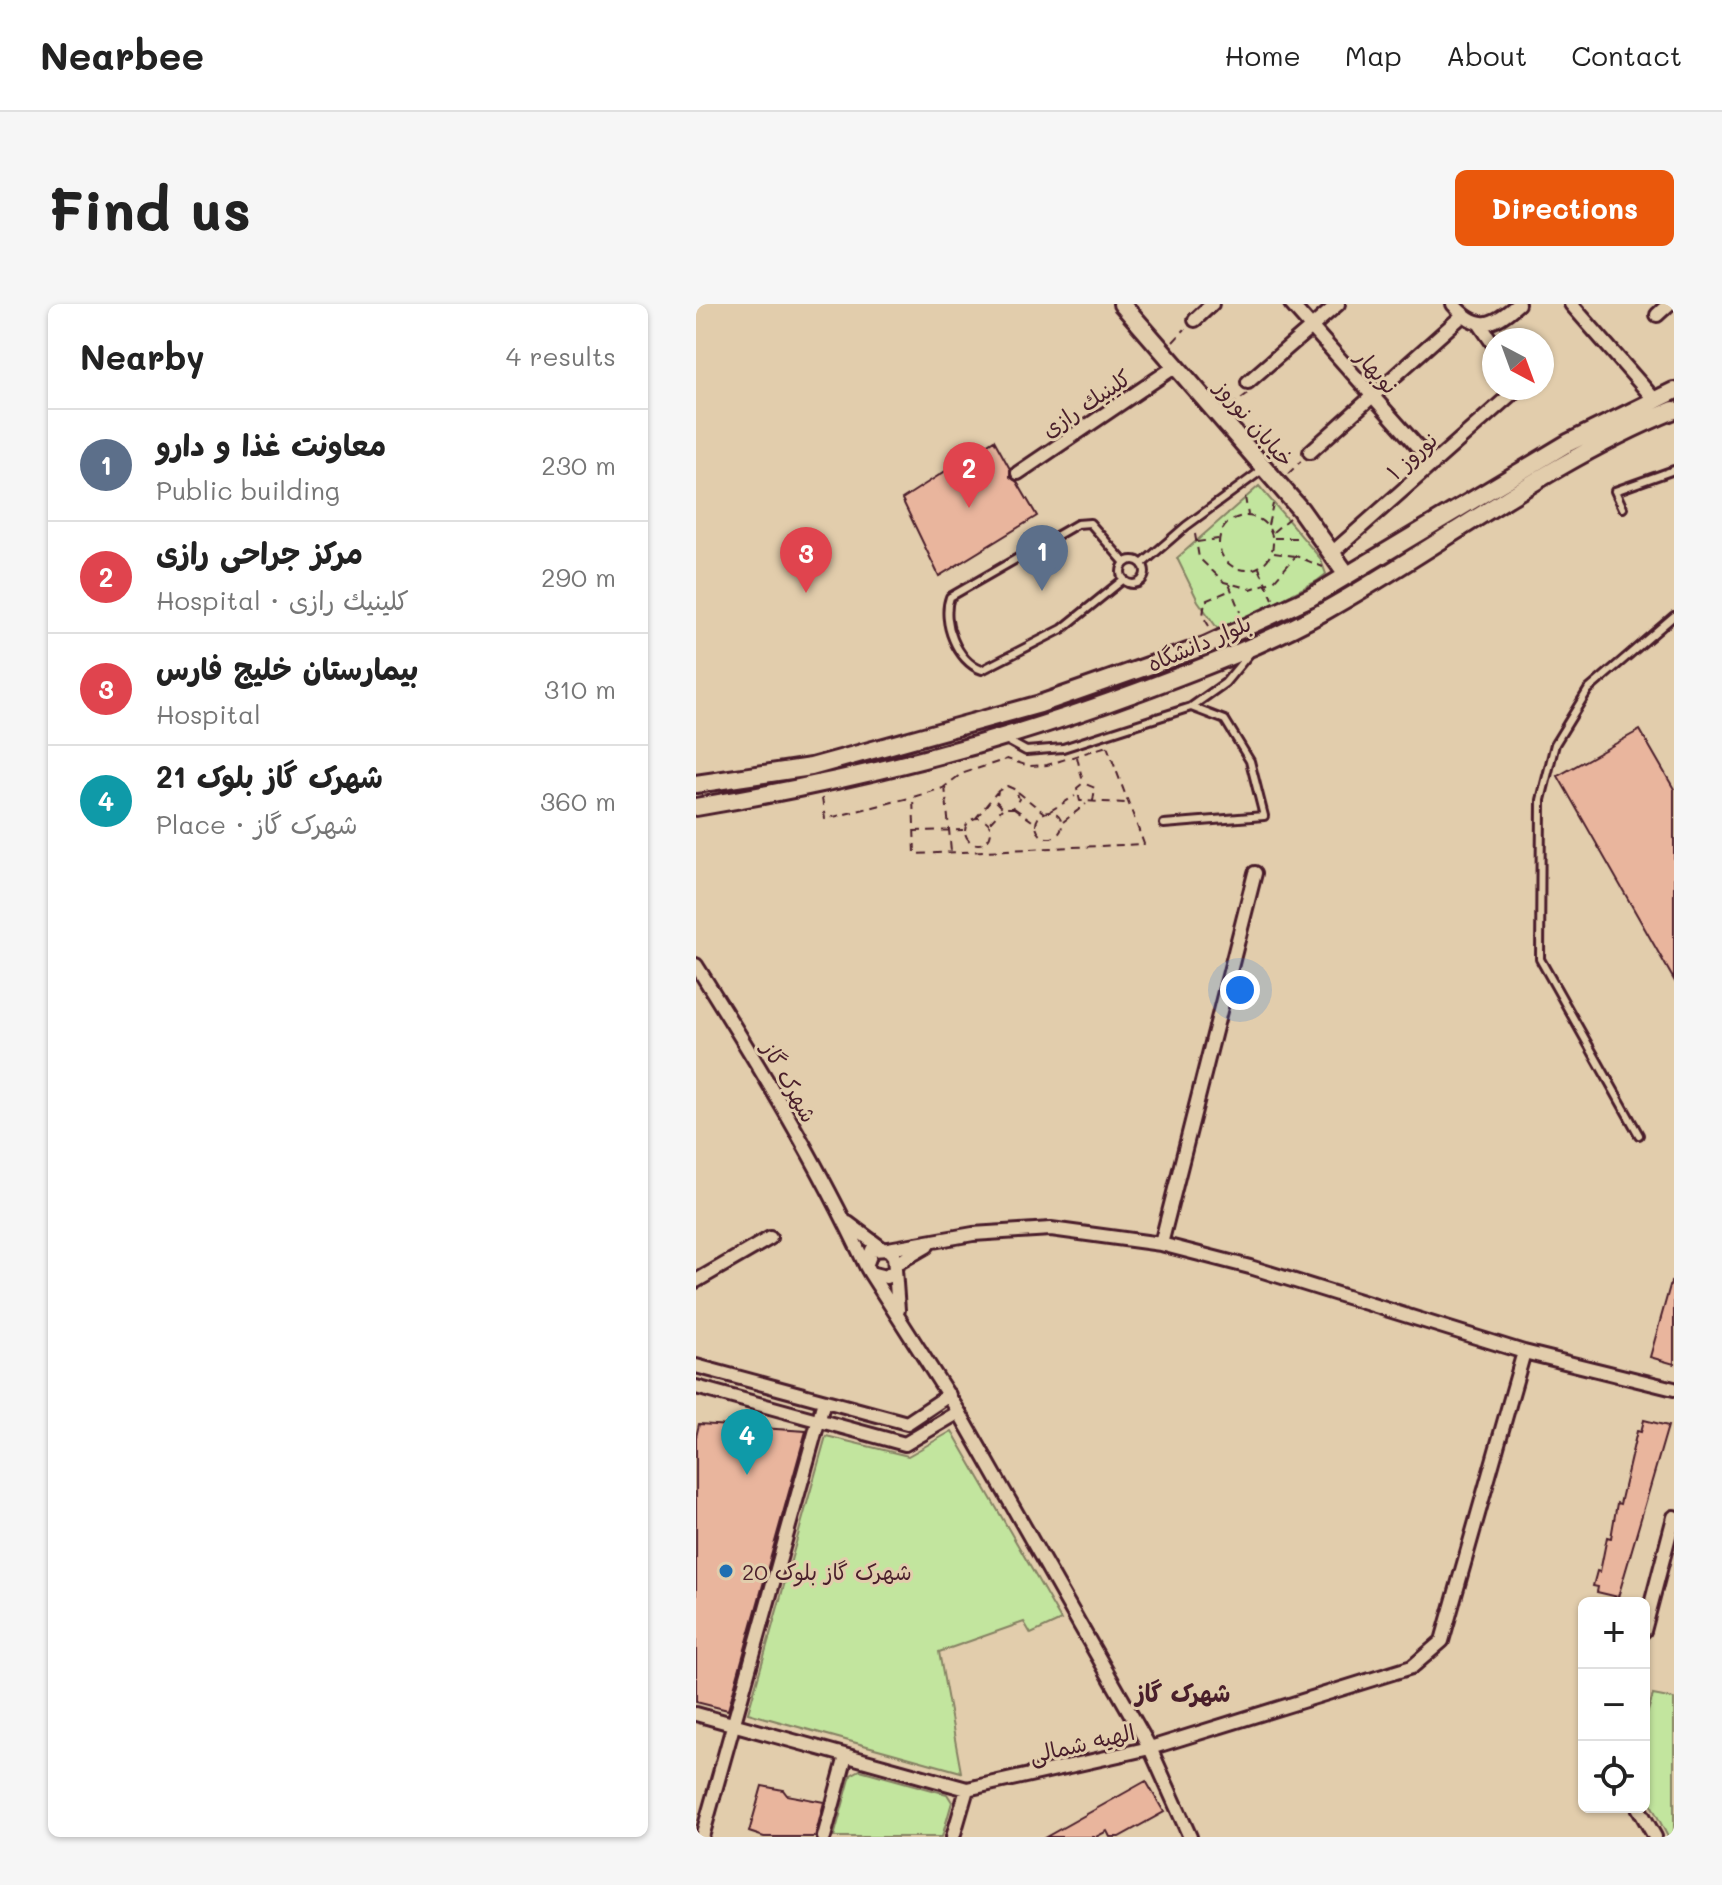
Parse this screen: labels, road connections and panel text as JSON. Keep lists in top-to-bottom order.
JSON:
{
  "streets": {
    "main road": ["خیابان نوروز", "بلوار دانشگاه"],
    "street": [
      "نوبهار",
      "كلينيك رازی",
      "نوروز ۱",
      "شهرک گاز",
      "الهیه شمالی"
    ]
  },
  "crossings": [
    ["نوبهار", "نوروز ۱"],
    ["كلينيك رازی", "خیابان نوروز"],
    ["خیابان نوروز", "نوروز ۱"],
    ["خیابان نوروز", "بلوار دانشگاه"],
    ["شهرک گاز", "الهیه شمالی"]
  ],
  "districts": ["شهرک گاز"],
  "places": ["شهرک گاز بلوک 20"],
  "north": "bottom right",
  "page": {
    "header": "Nearbee",
    "nav": [
      "Home",
      "Map",
      "About",
      "Contact"
    ],
    "buttons": "Directions",
    "title": "Find us",
    "heading": ["Nearby", "4 results"],
    "list": [
      {
        "mark": "1",
        "name": "معاونت غذا و دارو",
        "note": "Public building",
        "value": "230 m"
      },
      {
        "mark": "2",
        "name": "مرکز جراحی رازی",
        "note": "Hospital · كلينيك رازی",
        "value": "290 m"
      },
      {
        "mark": "3",
        "name": "بیمارستان خلیج فارس",
        "note": "Hospital",
        "value": "310 m"
      },
      {
        "mark": "4",
        "name": "شهرک گاز بلوک 21",
        "note": "Place · شهرک گاز",
        "value": "360 m"
      }
    ],
    "pins": [
      "2",
      "1",
      "3",
      "4"
    ],
    "map_buttons": ["+", "−"]
  }
}
